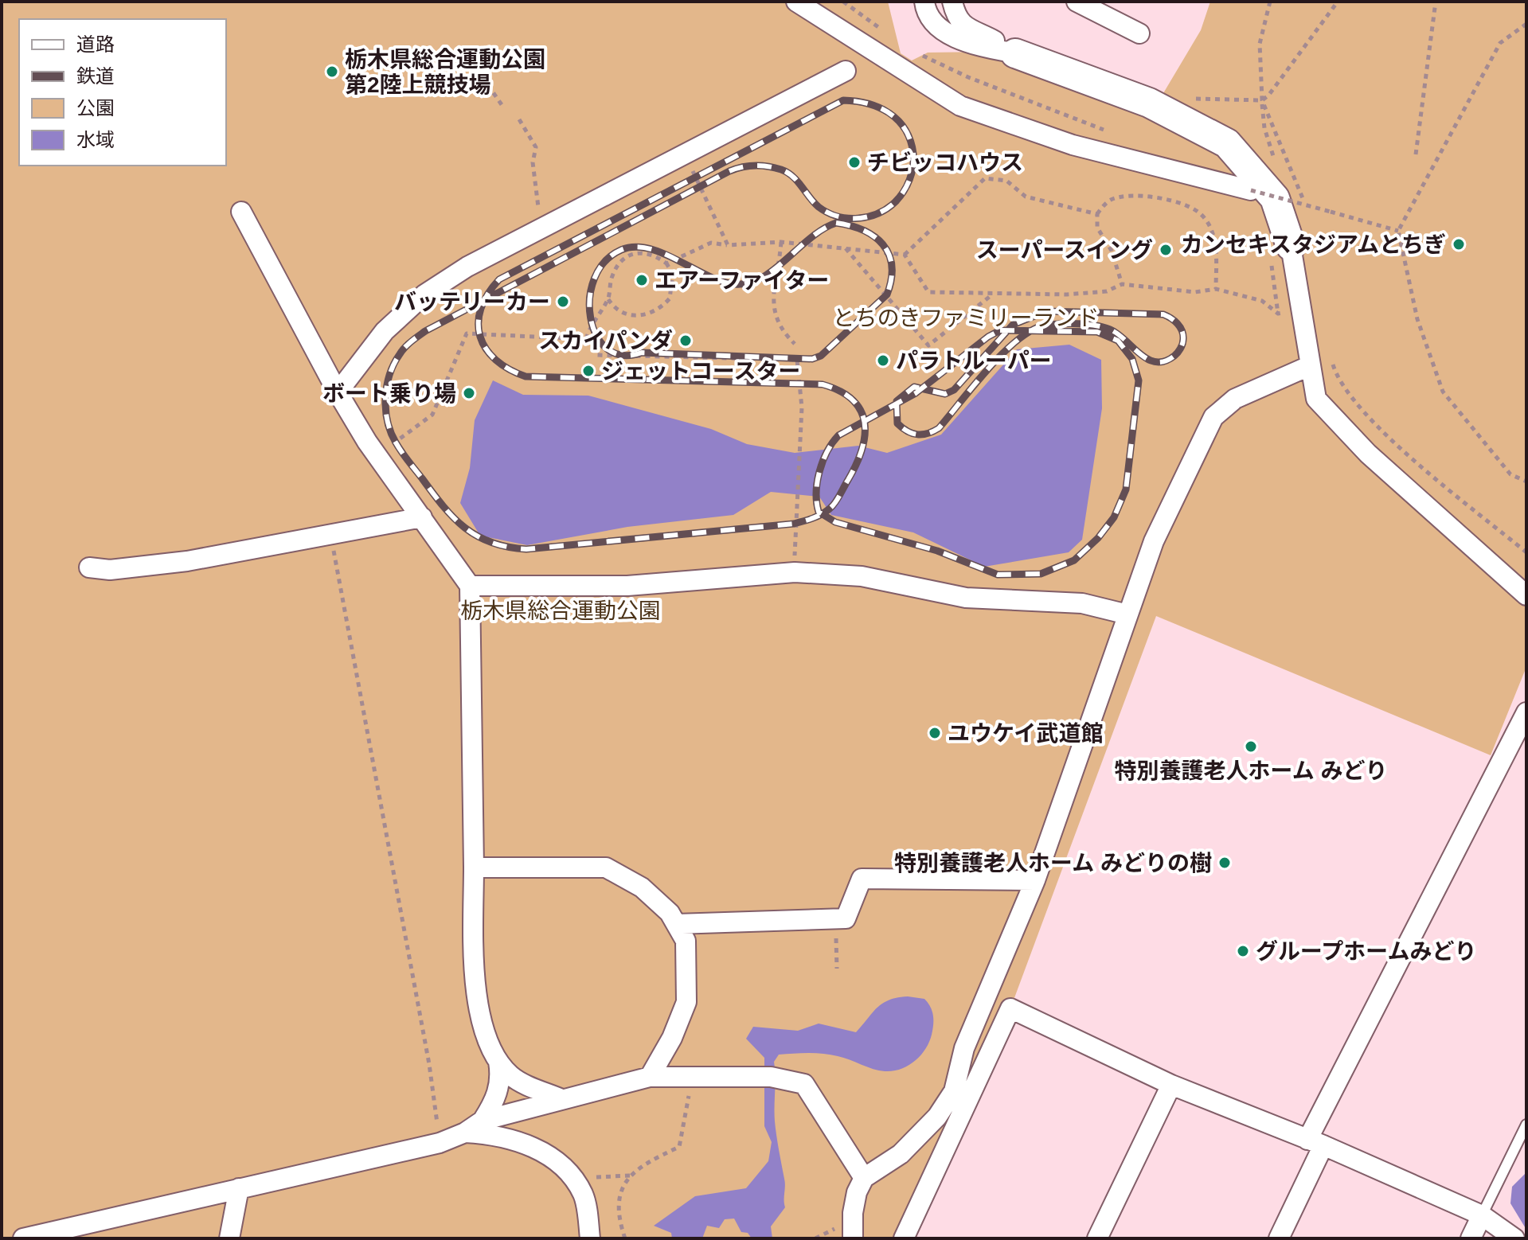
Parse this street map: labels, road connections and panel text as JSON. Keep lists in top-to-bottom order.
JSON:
{
  "parks": ["とちのきファミリーランド", "栃木県総合運動公園"],
  "places": [
    "栃木県総合運動公園 第2陸上競技場",
    "チビッコハウス",
    "カンセキスタジアムとちぎ",
    "スーパースイング",
    "エアーファイター",
    "バッテリーカー",
    "スカイパンダ",
    "パラトルーパー",
    "ジェットコースター",
    "ボート乗り場",
    "ユウケイ武道館",
    "特別養護老人ホーム みどり",
    "特別養護老人ホーム みどりの樹",
    "グループホームみどり"
  ],
  "legend": [
    "道路",
    "鉄道",
    "公園",
    "水域"
  ]
}
